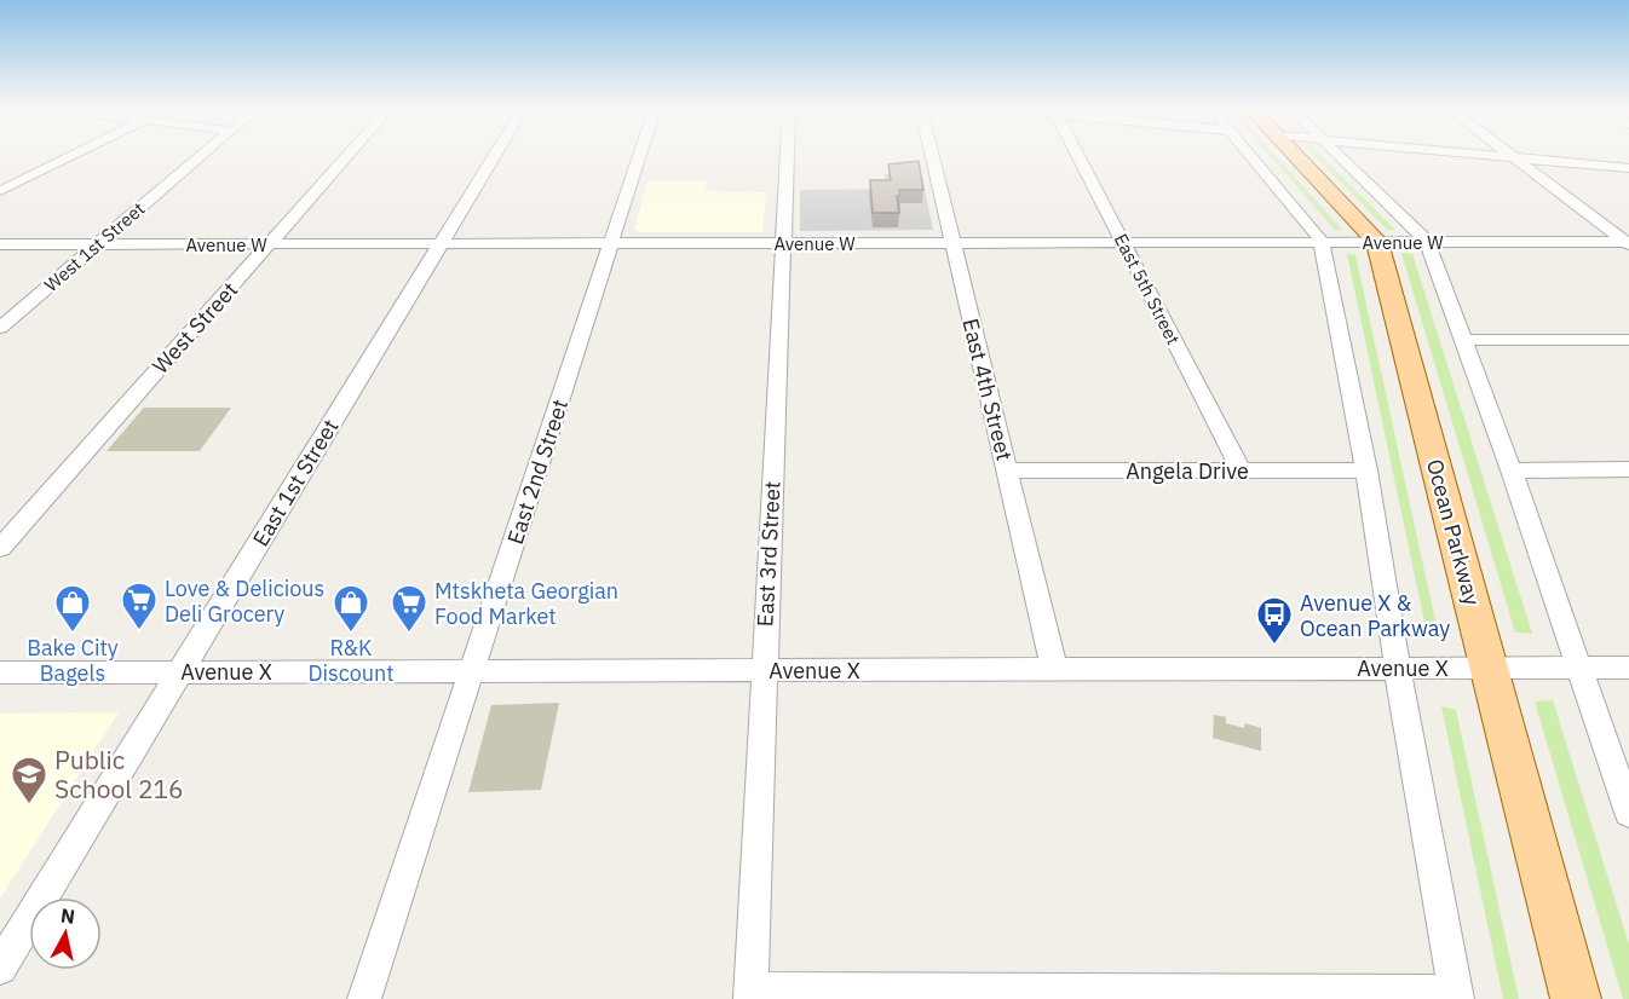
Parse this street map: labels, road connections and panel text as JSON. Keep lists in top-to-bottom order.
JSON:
{
  "streets": {
    "main road": ["Ocean Parkway"],
    "street": [
      "Avenue W",
      "West 1st Street",
      "East 5th Street",
      "West Street",
      "East 4th Street",
      "Angela Drive",
      "East 2nd Street",
      "East 1st Street",
      "East 3rd Street",
      "Avenue X"
    ]
  },
  "crossings": [
    ["Avenue W", "West 1st Street"],
    ["Avenue W", "East 5th Street"],
    ["Avenue W", "West Street"],
    ["Avenue W", "East 4th Street"],
    ["Avenue W", "East 2nd Street"],
    ["Avenue W", "East 1st Street"],
    ["Avenue W", "Ocean Parkway"],
    ["Avenue W", "East 3rd Street"],
    ["East 5th Street", "Angela Drive"],
    ["East 4th Street", "Angela Drive"],
    ["East 4th Street", "Avenue X"],
    ["East 2nd Street", "Avenue X"],
    ["East 1st Street", "Avenue X"],
    ["Ocean Parkway", "Avenue X"],
    ["East 3rd Street", "Avenue X"]
  ],
  "places": {
    "supermarket": ["Love & Delicious Deli Grocery", "Mtskheta Georgian Food Market"],
    "shop": ["Bake City Bagels", "R&K Discount"],
    "bus stop": ["Avenue X & Ocean Parkway"],
    "school or university": ["Public School 216"]
  },
  "north": "top"
}
